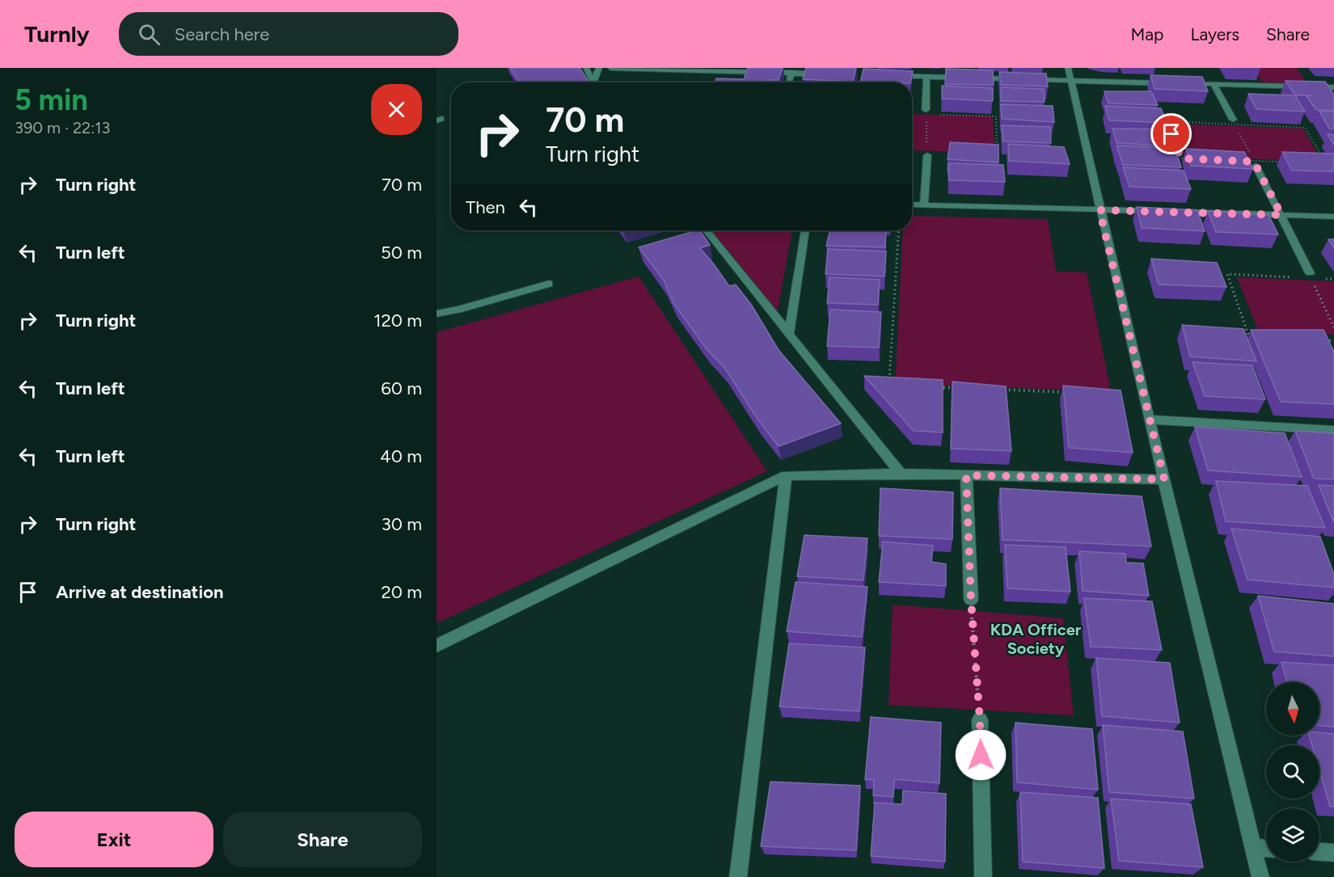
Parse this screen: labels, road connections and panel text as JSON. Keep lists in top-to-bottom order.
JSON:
{
  "districts": ["KDA Officer Society"],
  "north": "bottom",
  "page": {
    "header": "Turnly",
    "search": "Search here",
    "nav": ["Map", "Layers", "Share"],
    "heading": ["5 min", "390 m · 22:13"],
    "turn": ["70 m", "Turn right"],
    "list": [
      {
        "name": "Turn right",
        "value": "70 m"
      },
      {
        "name": "Turn left",
        "value": "50 m"
      },
      {
        "name": "Turn right",
        "value": "120 m"
      },
      {
        "name": "Turn left",
        "value": "60 m"
      },
      {
        "name": "Turn left",
        "value": "40 m"
      },
      {
        "name": "Turn right",
        "value": "30 m"
      },
      {
        "name": "Arrive at destination",
        "value": "20 m"
      }
    ],
    "then": "Then",
    "buttons": ["Exit", "Share"]
  }
}
